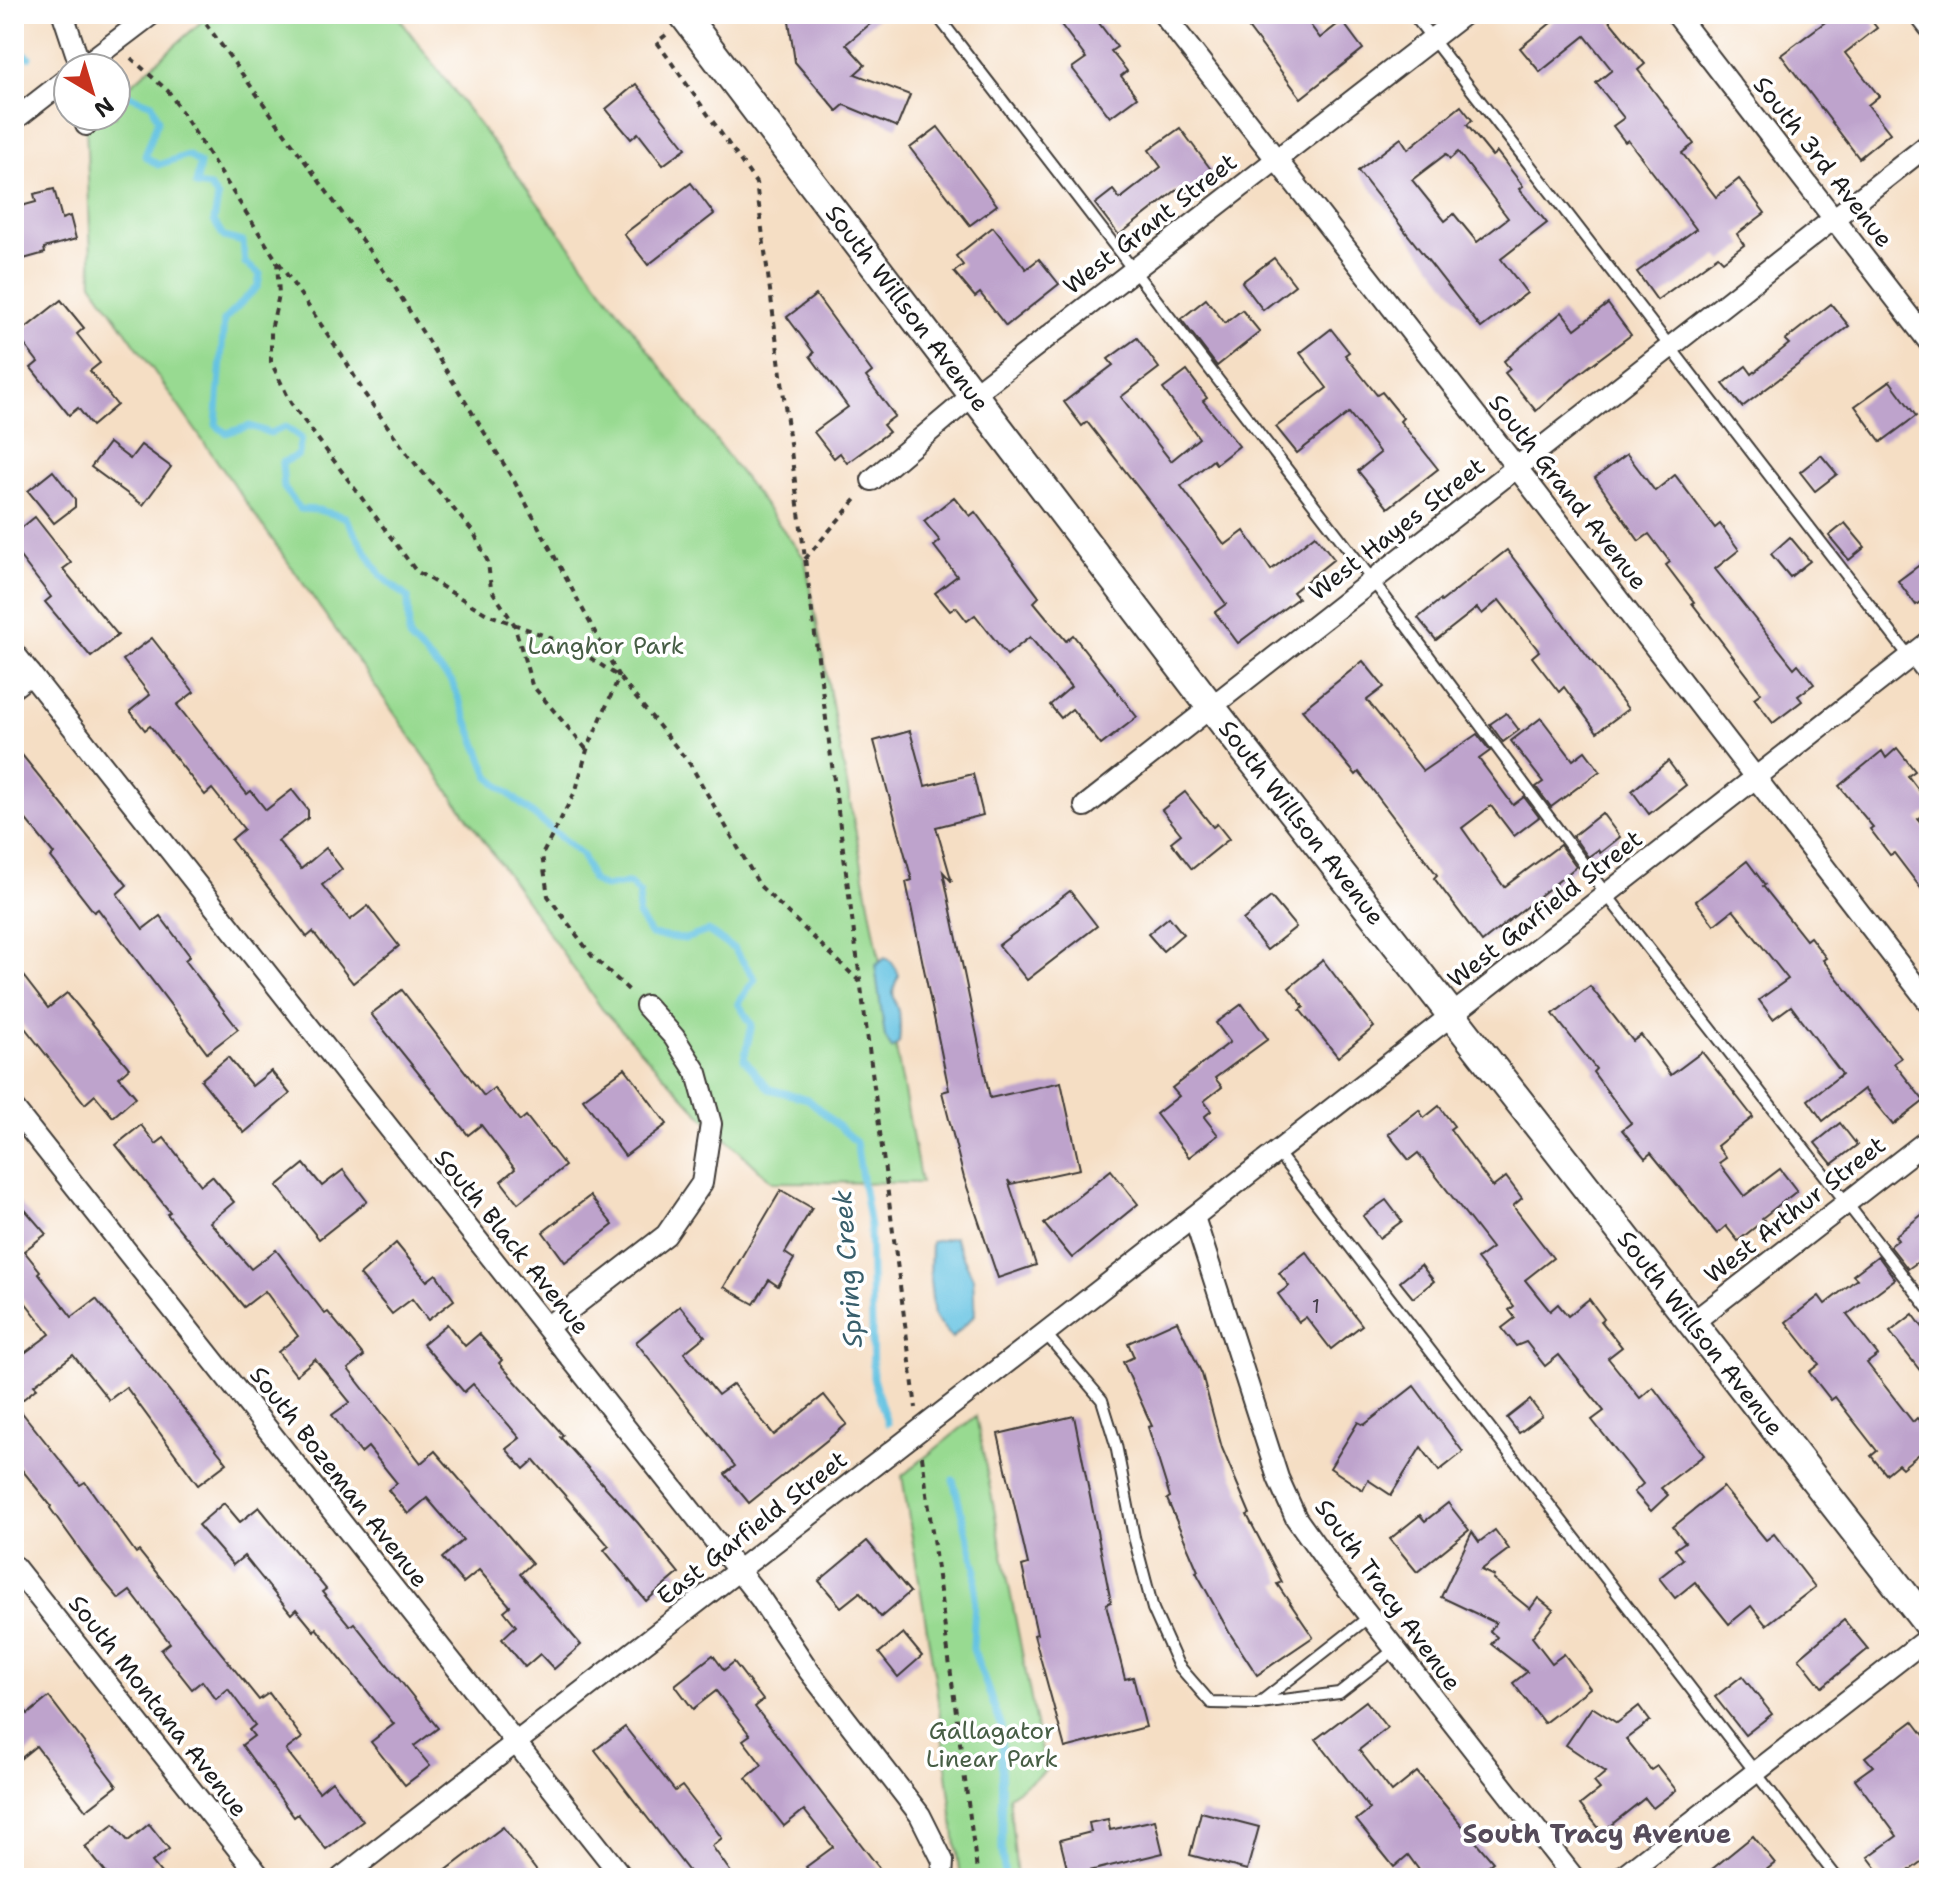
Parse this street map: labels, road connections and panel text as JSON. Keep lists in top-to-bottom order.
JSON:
{
  "streets": {
    "main road": ["South Willson Avenue"],
    "street": [
      "South 3rd Avenue",
      "West Grant Street",
      "South Grand Avenue",
      "West Hayes Street",
      "West Garfield Street",
      "West Arthur Street",
      "South Black Avenue",
      "South Bozeman Avenue",
      "East Garfield Street",
      "South Tracy Avenue",
      "South Montana Avenue"
    ]
  },
  "crossings": [
    ["South 3rd Avenue", "West Hayes Street"],
    ["West Grant Street", "South Willson Avenue"],
    ["West Grant Street", "South Grand Avenue"],
    ["South Willson Avenue", "West Hayes Street"],
    ["South Willson Avenue", "West Garfield Street"],
    ["South Willson Avenue", "West Arthur Street"],
    ["South Grand Avenue", "West Hayes Street"],
    ["South Grand Avenue", "West Garfield Street"],
    ["West Garfield Street", "East Garfield Street"],
    ["West Garfield Street", "South Tracy Avenue"],
    ["South Black Avenue", "East Garfield Street"],
    ["South Bozeman Avenue", "East Garfield Street"],
    ["East Garfield Street", "South Tracy Avenue"]
  ],
  "districts": ["South Tracy Avenue"],
  "water": ["Spring Creek"],
  "parks": ["Langhor Park", "Gallagator Linear Park"],
  "house_numbers": ["1"],
  "north": "bottom right"
}
